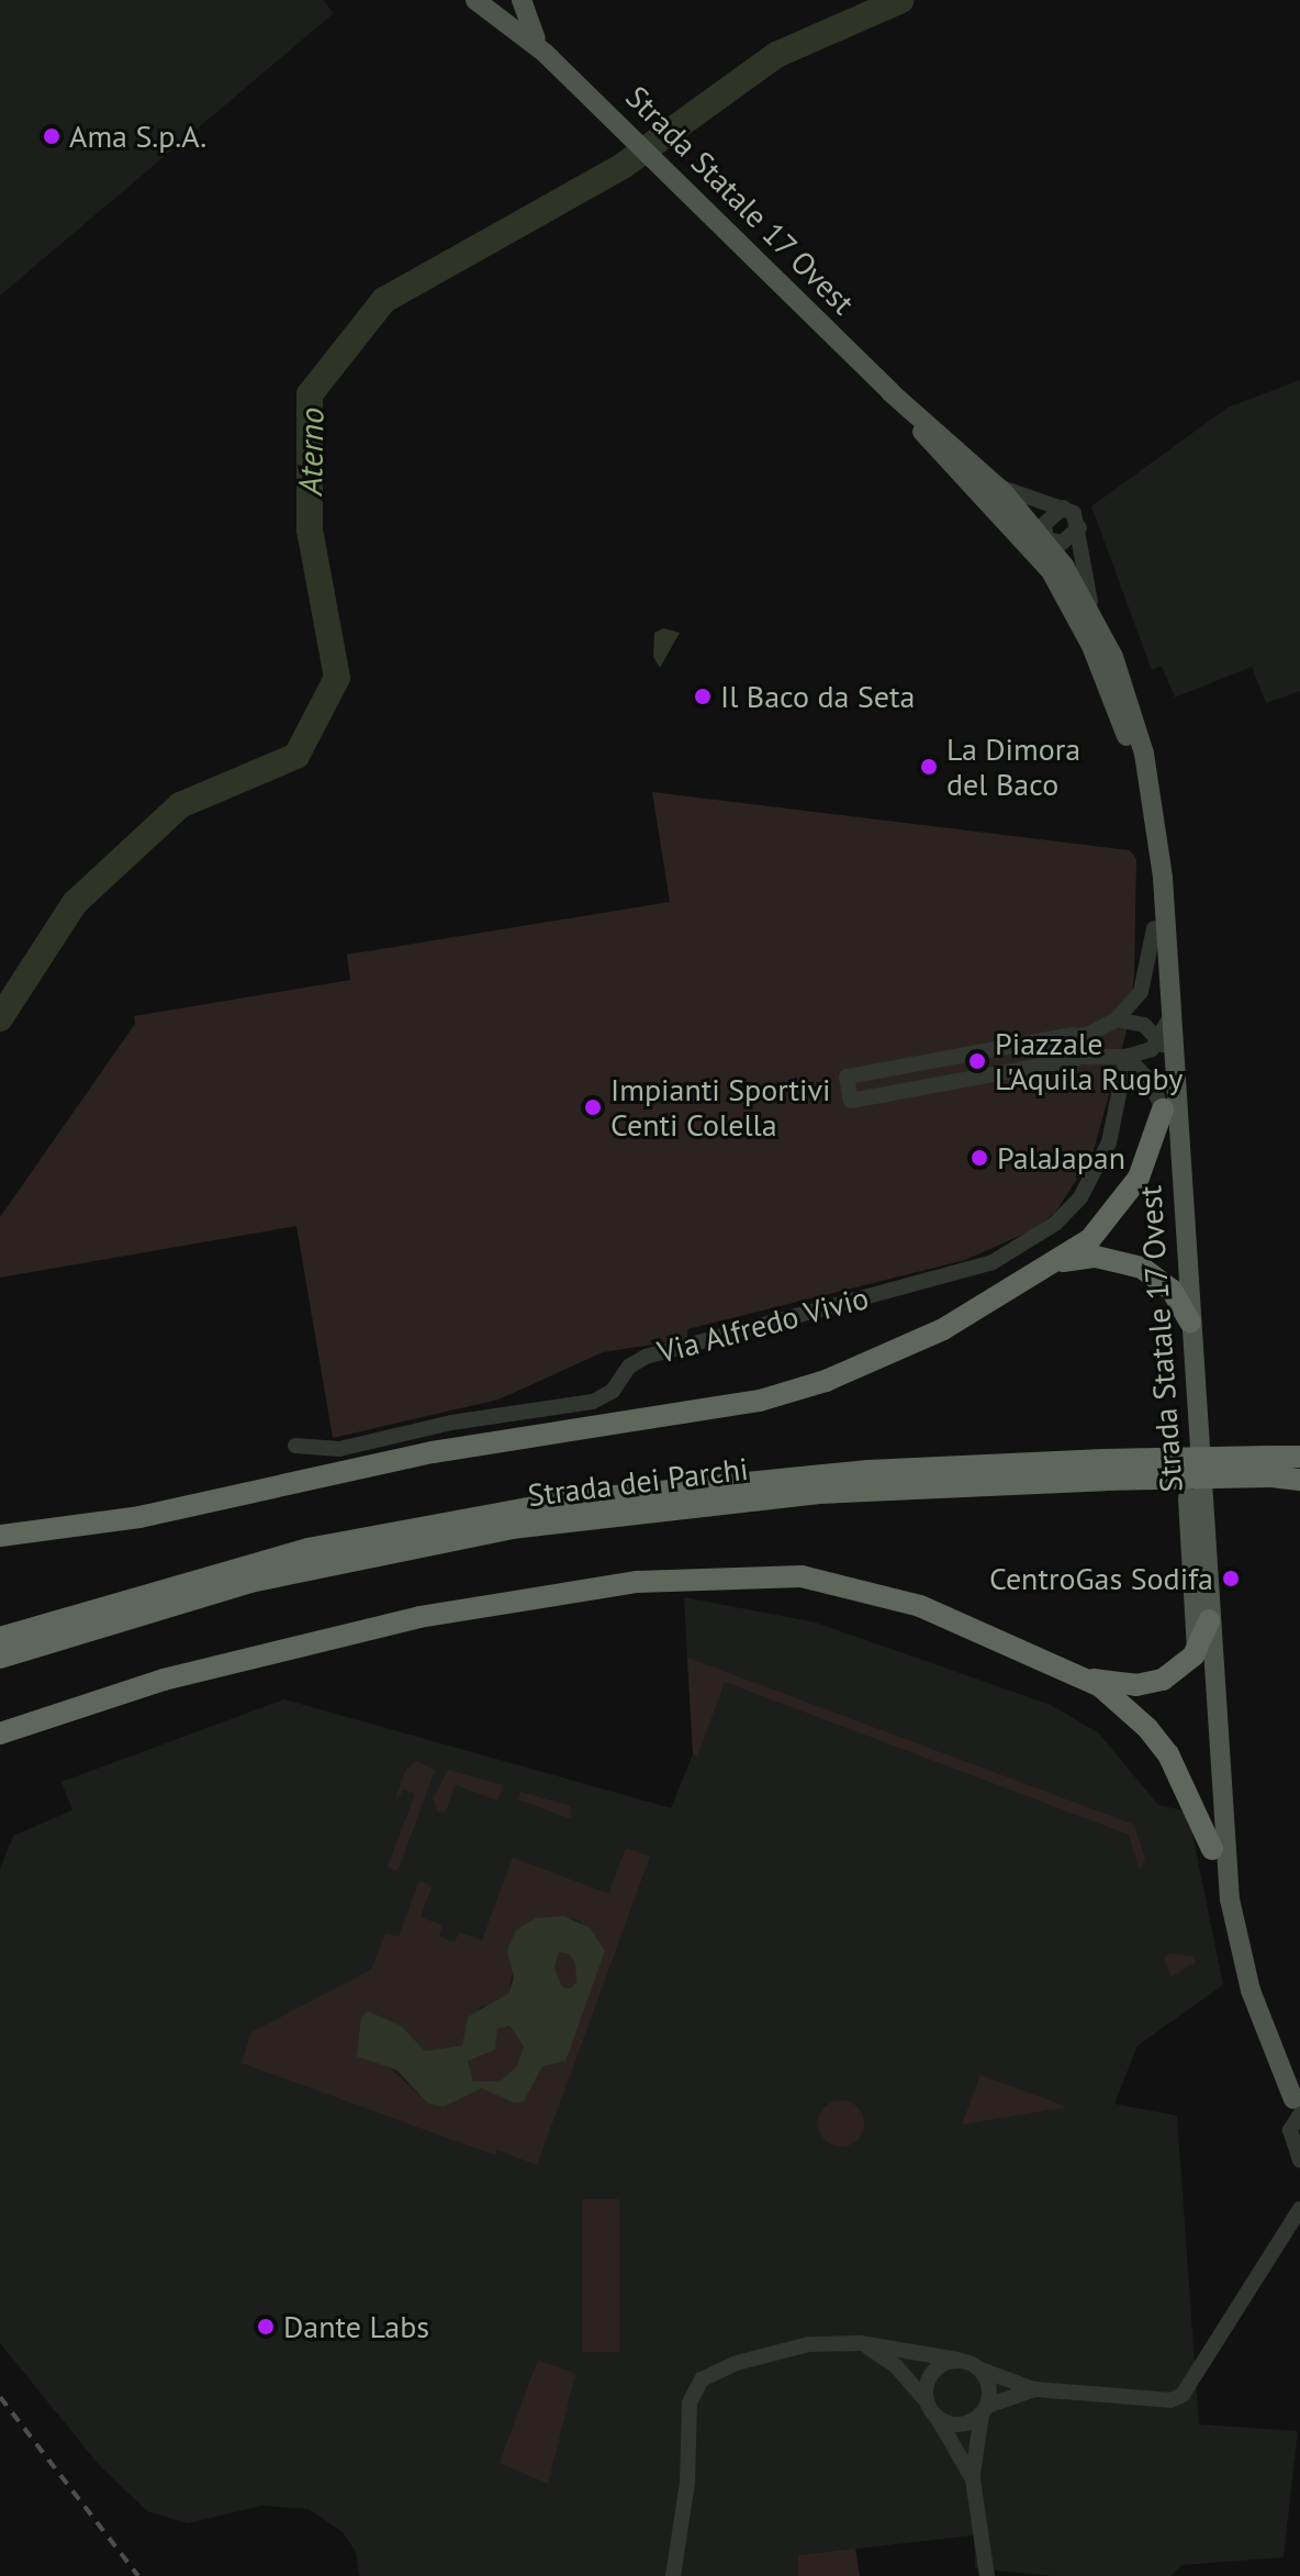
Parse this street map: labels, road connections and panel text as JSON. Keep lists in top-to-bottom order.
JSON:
{
  "streets": {
    "highway": ["Strada dei Parchi"],
    "main road": ["Strada Statale 17 Ovest"],
    "street": ["Via Alfredo Vivio"]
  },
  "water": ["Aterno"],
  "places": [
    "Ama S.p.A.",
    "Il Baco da Seta",
    "La Dimora del Baco",
    "Piazzale L'Aquila Rugby",
    "Impianti Sportivi Centi Colella",
    "PalaJapan",
    "CentroGas Sodifa",
    "Dante Labs"
  ]
}
